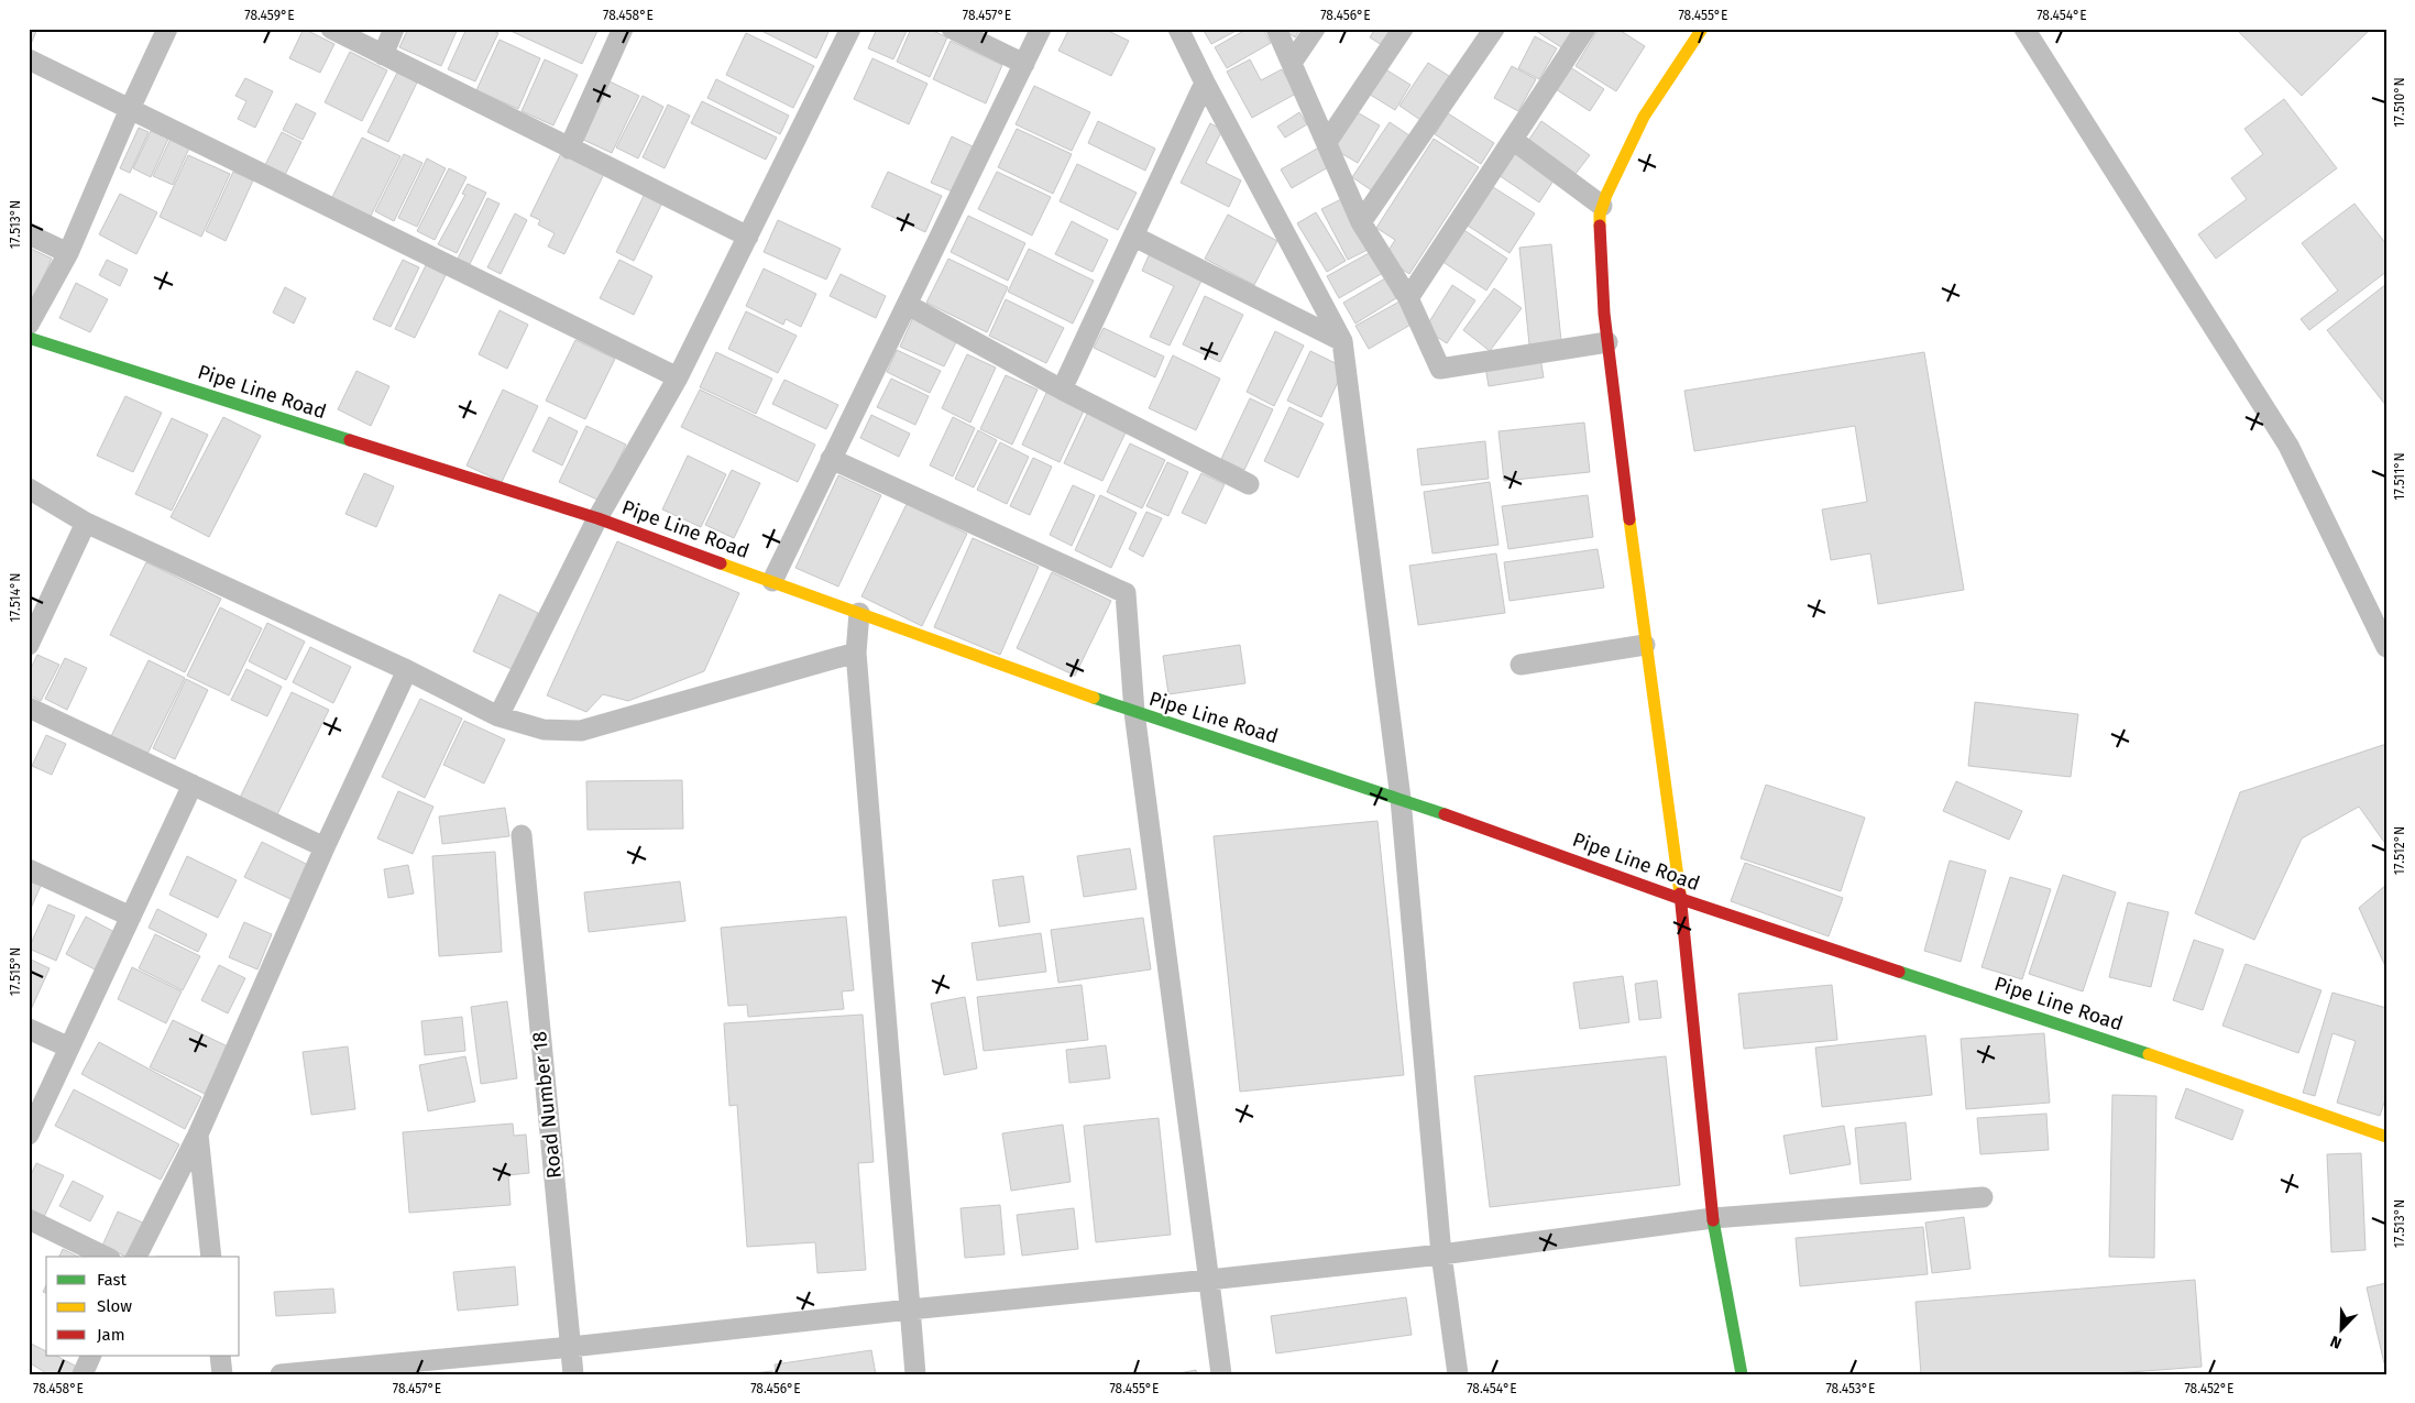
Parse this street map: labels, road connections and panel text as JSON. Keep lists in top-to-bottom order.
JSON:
{
  "streets": {
    "street": ["Pipe Line Road", "Road Number 18"]
  },
  "legend": ["Fast", "Slow", "Jam"],
  "north": "bottom left",
  "coordinates": [
    "78.459°E",
    "78.458°E",
    "78.457°E",
    "78.456°E",
    "78.455°E",
    "78.454°E",
    "17.510°N",
    "17.513°N",
    "17.511°N",
    "17.514°N",
    "17.512°N",
    "17.515°N",
    "78.453°E",
    "78.452°E"
  ]
}
